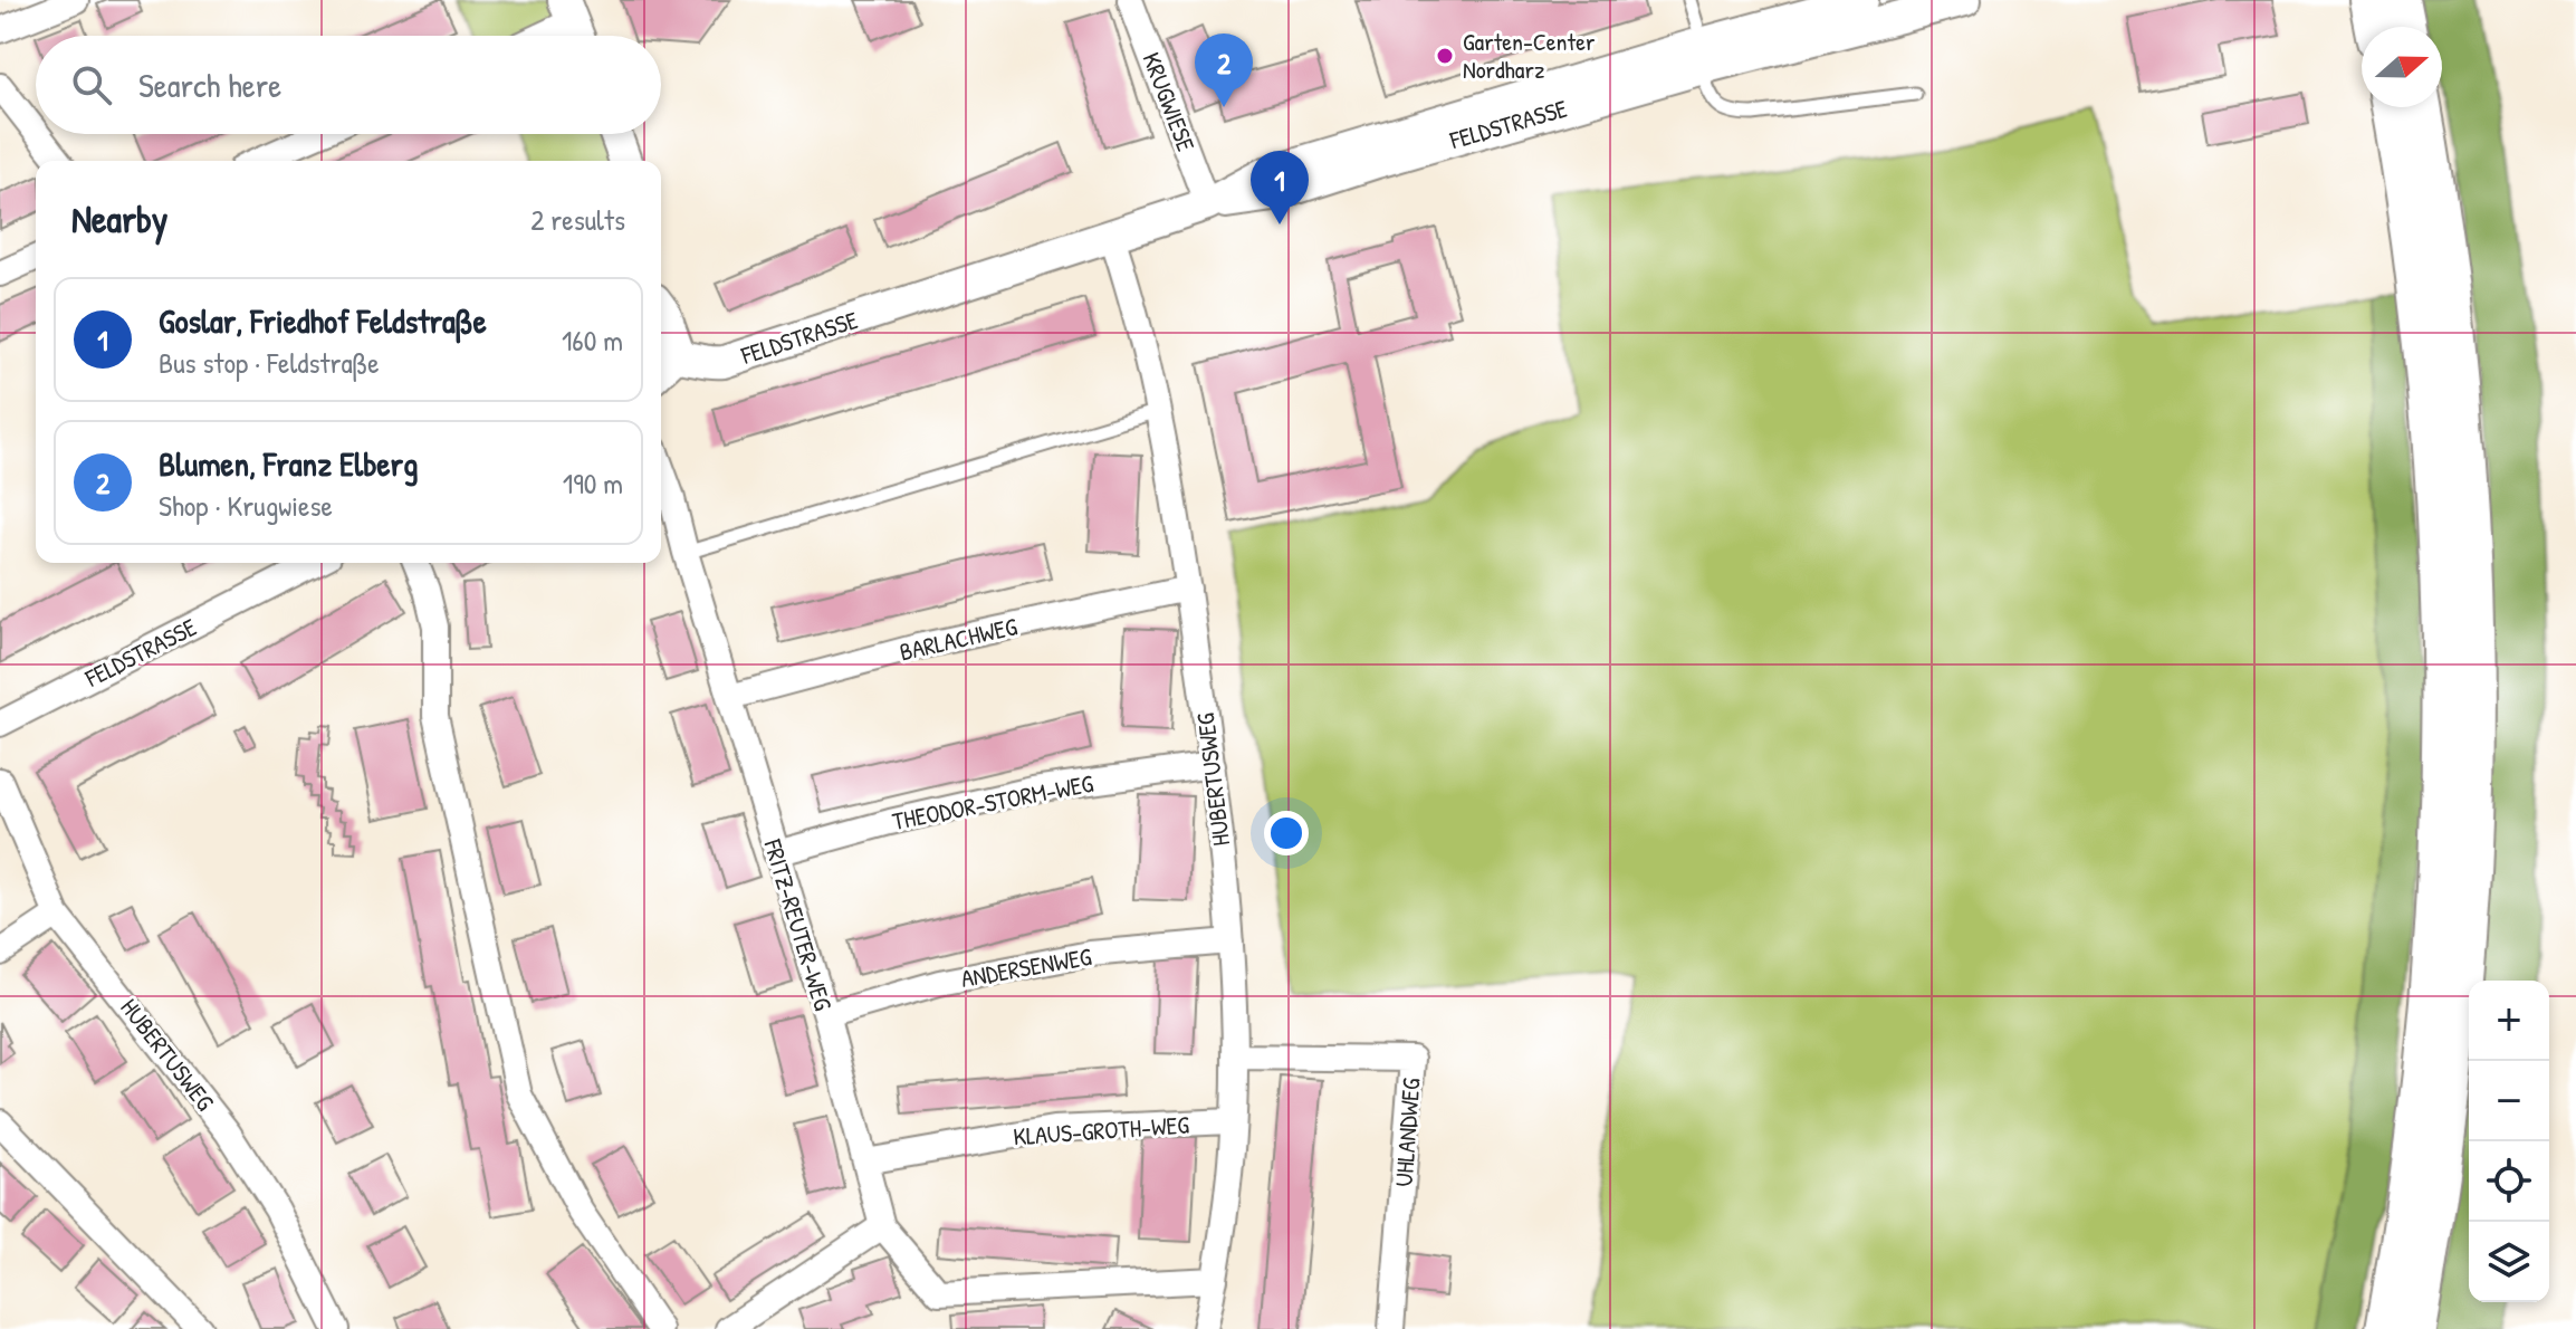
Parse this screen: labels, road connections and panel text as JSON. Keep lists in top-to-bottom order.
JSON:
{
  "streets": {
    "street": [
      "KRUGWIESE",
      "FELDSTRASSE",
      "BARLACHWEG",
      "HUBERTUSWEG",
      "THEODOR-STORM-WEG",
      "FRITZ-REUTER-WEG",
      "ANDERSENWEG",
      "KLAUS-GROTH-WEG",
      "UHLANDWEG"
    ]
  },
  "crossings": [
    ["KRUGWIESE", "FELDSTRASSE"],
    ["FELDSTRASSE", "HUBERTUSWEG"],
    ["BARLACHWEG", "HUBERTUSWEG"],
    ["BARLACHWEG", "FRITZ-REUTER-WEG"],
    ["HUBERTUSWEG", "THEODOR-STORM-WEG"],
    ["HUBERTUSWEG", "ANDERSENWEG"],
    ["HUBERTUSWEG", "KLAUS-GROTH-WEG"],
    ["HUBERTUSWEG", "UHLANDWEG"],
    ["THEODOR-STORM-WEG", "FRITZ-REUTER-WEG"],
    ["FRITZ-REUTER-WEG", "ANDERSENWEG"],
    ["FRITZ-REUTER-WEG", "KLAUS-GROTH-WEG"]
  ],
  "places": ["Garten-Center Nordharz"],
  "north": "right",
  "page": {
    "pins": ["2", "1"],
    "search": "Search here",
    "heading": ["Nearby", "2 results"],
    "list": [
      {
        "mark": "1",
        "name": "Goslar, Friedhof Feldstraße",
        "note": "Bus stop · Feldstraße",
        "value": "160 m"
      },
      {
        "mark": "2",
        "name": "Blumen, Franz Elberg",
        "note": "Shop · Krugwiese",
        "value": "190 m"
      }
    ],
    "map_buttons": ["+", "−"]
  }
}
